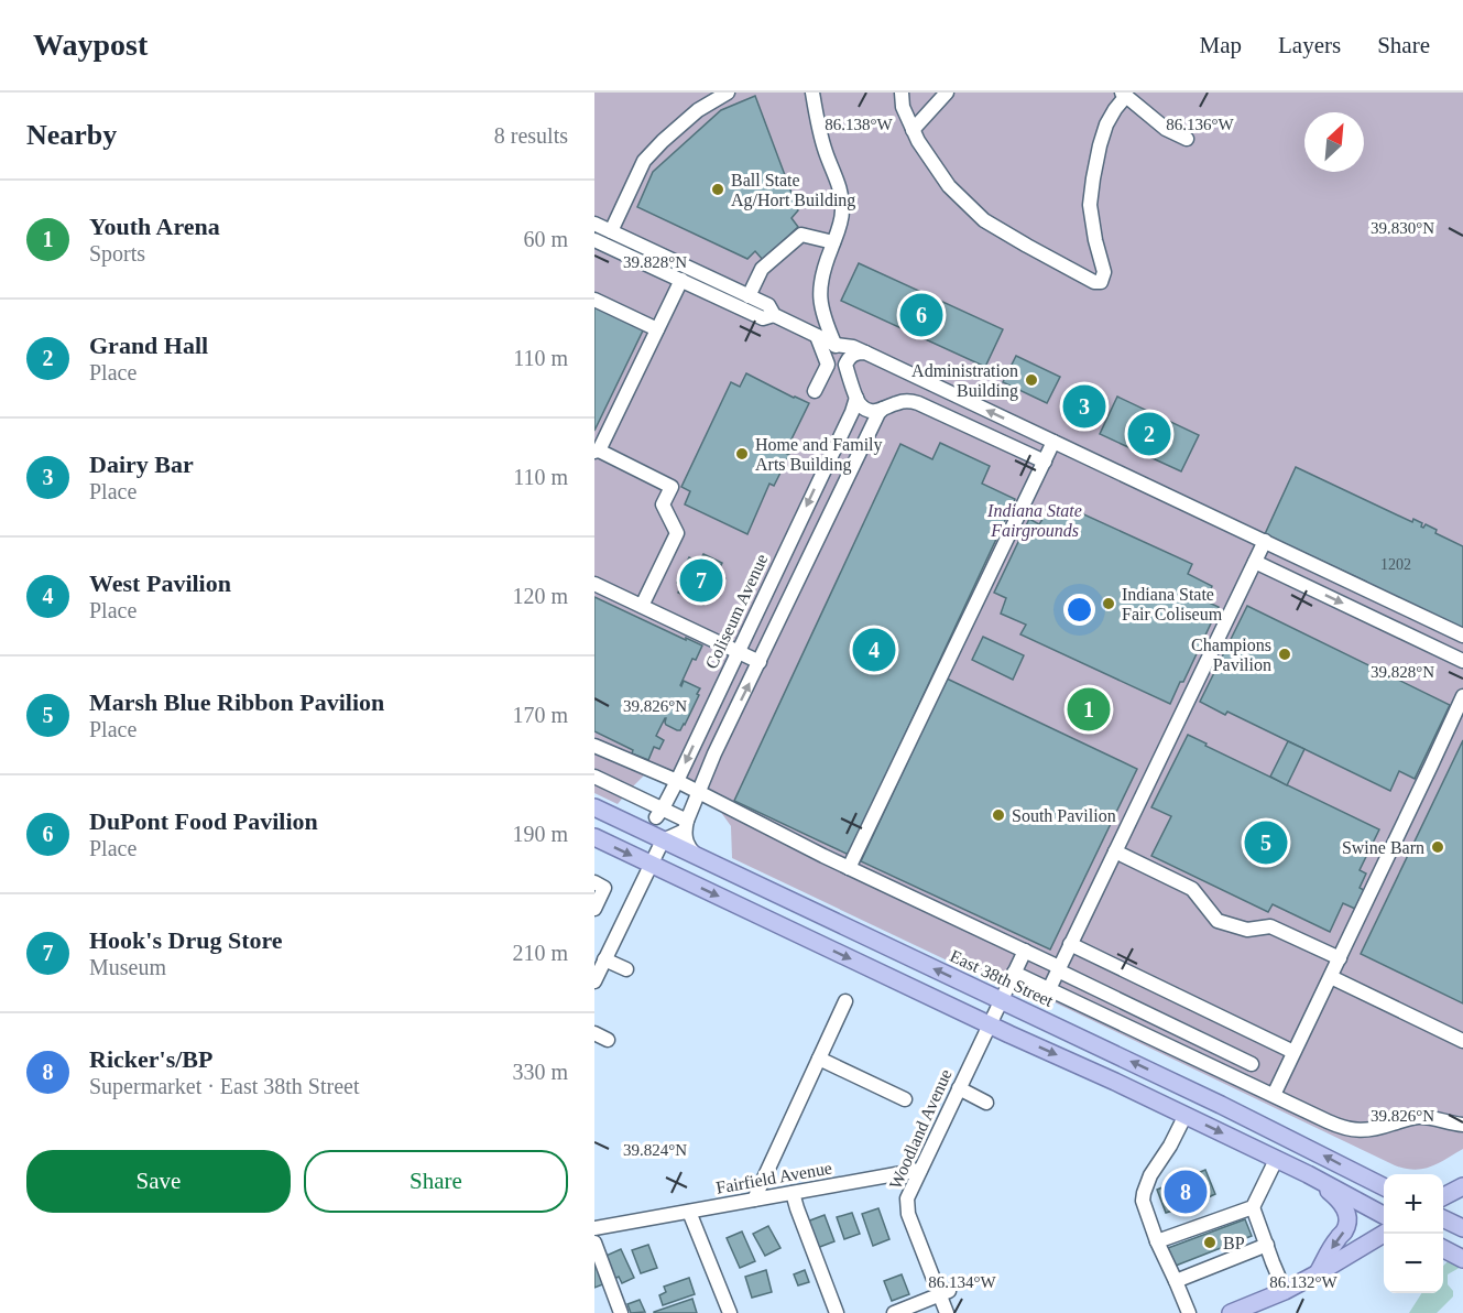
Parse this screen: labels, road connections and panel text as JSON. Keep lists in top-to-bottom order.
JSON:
{
  "streets": {
    "main road": ["East 38th Street"],
    "street": ["Coliseum Avenue", "Woodland Avenue", "Fairfield Avenue"]
  },
  "crossings": [
    ["East 38th Street", "Woodland Avenue"],
    ["Woodland Avenue", "Fairfield Avenue"]
  ],
  "parks": ["Indiana State Fairgrounds"],
  "places": [
    "Ball State Ag/Hort Building",
    "Administration Building",
    "Home and Family Arts Building",
    "Indiana State Fair Coliseum",
    "Champions Pavilion",
    "South Pavilion",
    "Swine Barn",
    "BP"
  ],
  "house_numbers": ["1202"],
  "north": "top right",
  "page": {
    "header": "Waypost",
    "nav": ["Map", "Layers", "Share"],
    "heading": ["Nearby", "8 results"],
    "list": [
      {
        "mark": "1",
        "name": "Youth Arena",
        "note": "Sports",
        "value": "60 m"
      },
      {
        "mark": "2",
        "name": "Grand Hall",
        "note": "Place",
        "value": "110 m"
      },
      {
        "mark": "3",
        "name": "Dairy Bar",
        "note": "Place",
        "value": "110 m"
      },
      {
        "mark": "4",
        "name": "West Pavilion",
        "note": "Place",
        "value": "120 m"
      },
      {
        "mark": "5",
        "name": "Marsh Blue Ribbon Pavilion",
        "note": "Place",
        "value": "170 m"
      },
      {
        "mark": "6",
        "name": "DuPont Food Pavilion",
        "note": "Place",
        "value": "190 m"
      },
      {
        "mark": "7",
        "name": "Hook's Drug Store",
        "note": "Museum",
        "value": "210 m"
      },
      {
        "mark": "8",
        "name": "Ricker's/BP",
        "note": "Supermarket · East 38th Street",
        "value": "330 m"
      }
    ],
    "pins": [
      "6",
      "3",
      "2",
      "7",
      "4",
      "1",
      "5",
      "8"
    ],
    "buttons": ["Save", "Share"],
    "map_buttons": ["+", "−"]
  },
  "coordinates": [
    "86.138°W",
    "86.136°W",
    "39.830°N",
    "39.828°N",
    "39.826°N",
    "39.824°N",
    "86.134°W",
    "86.132°W"
  ]
}
